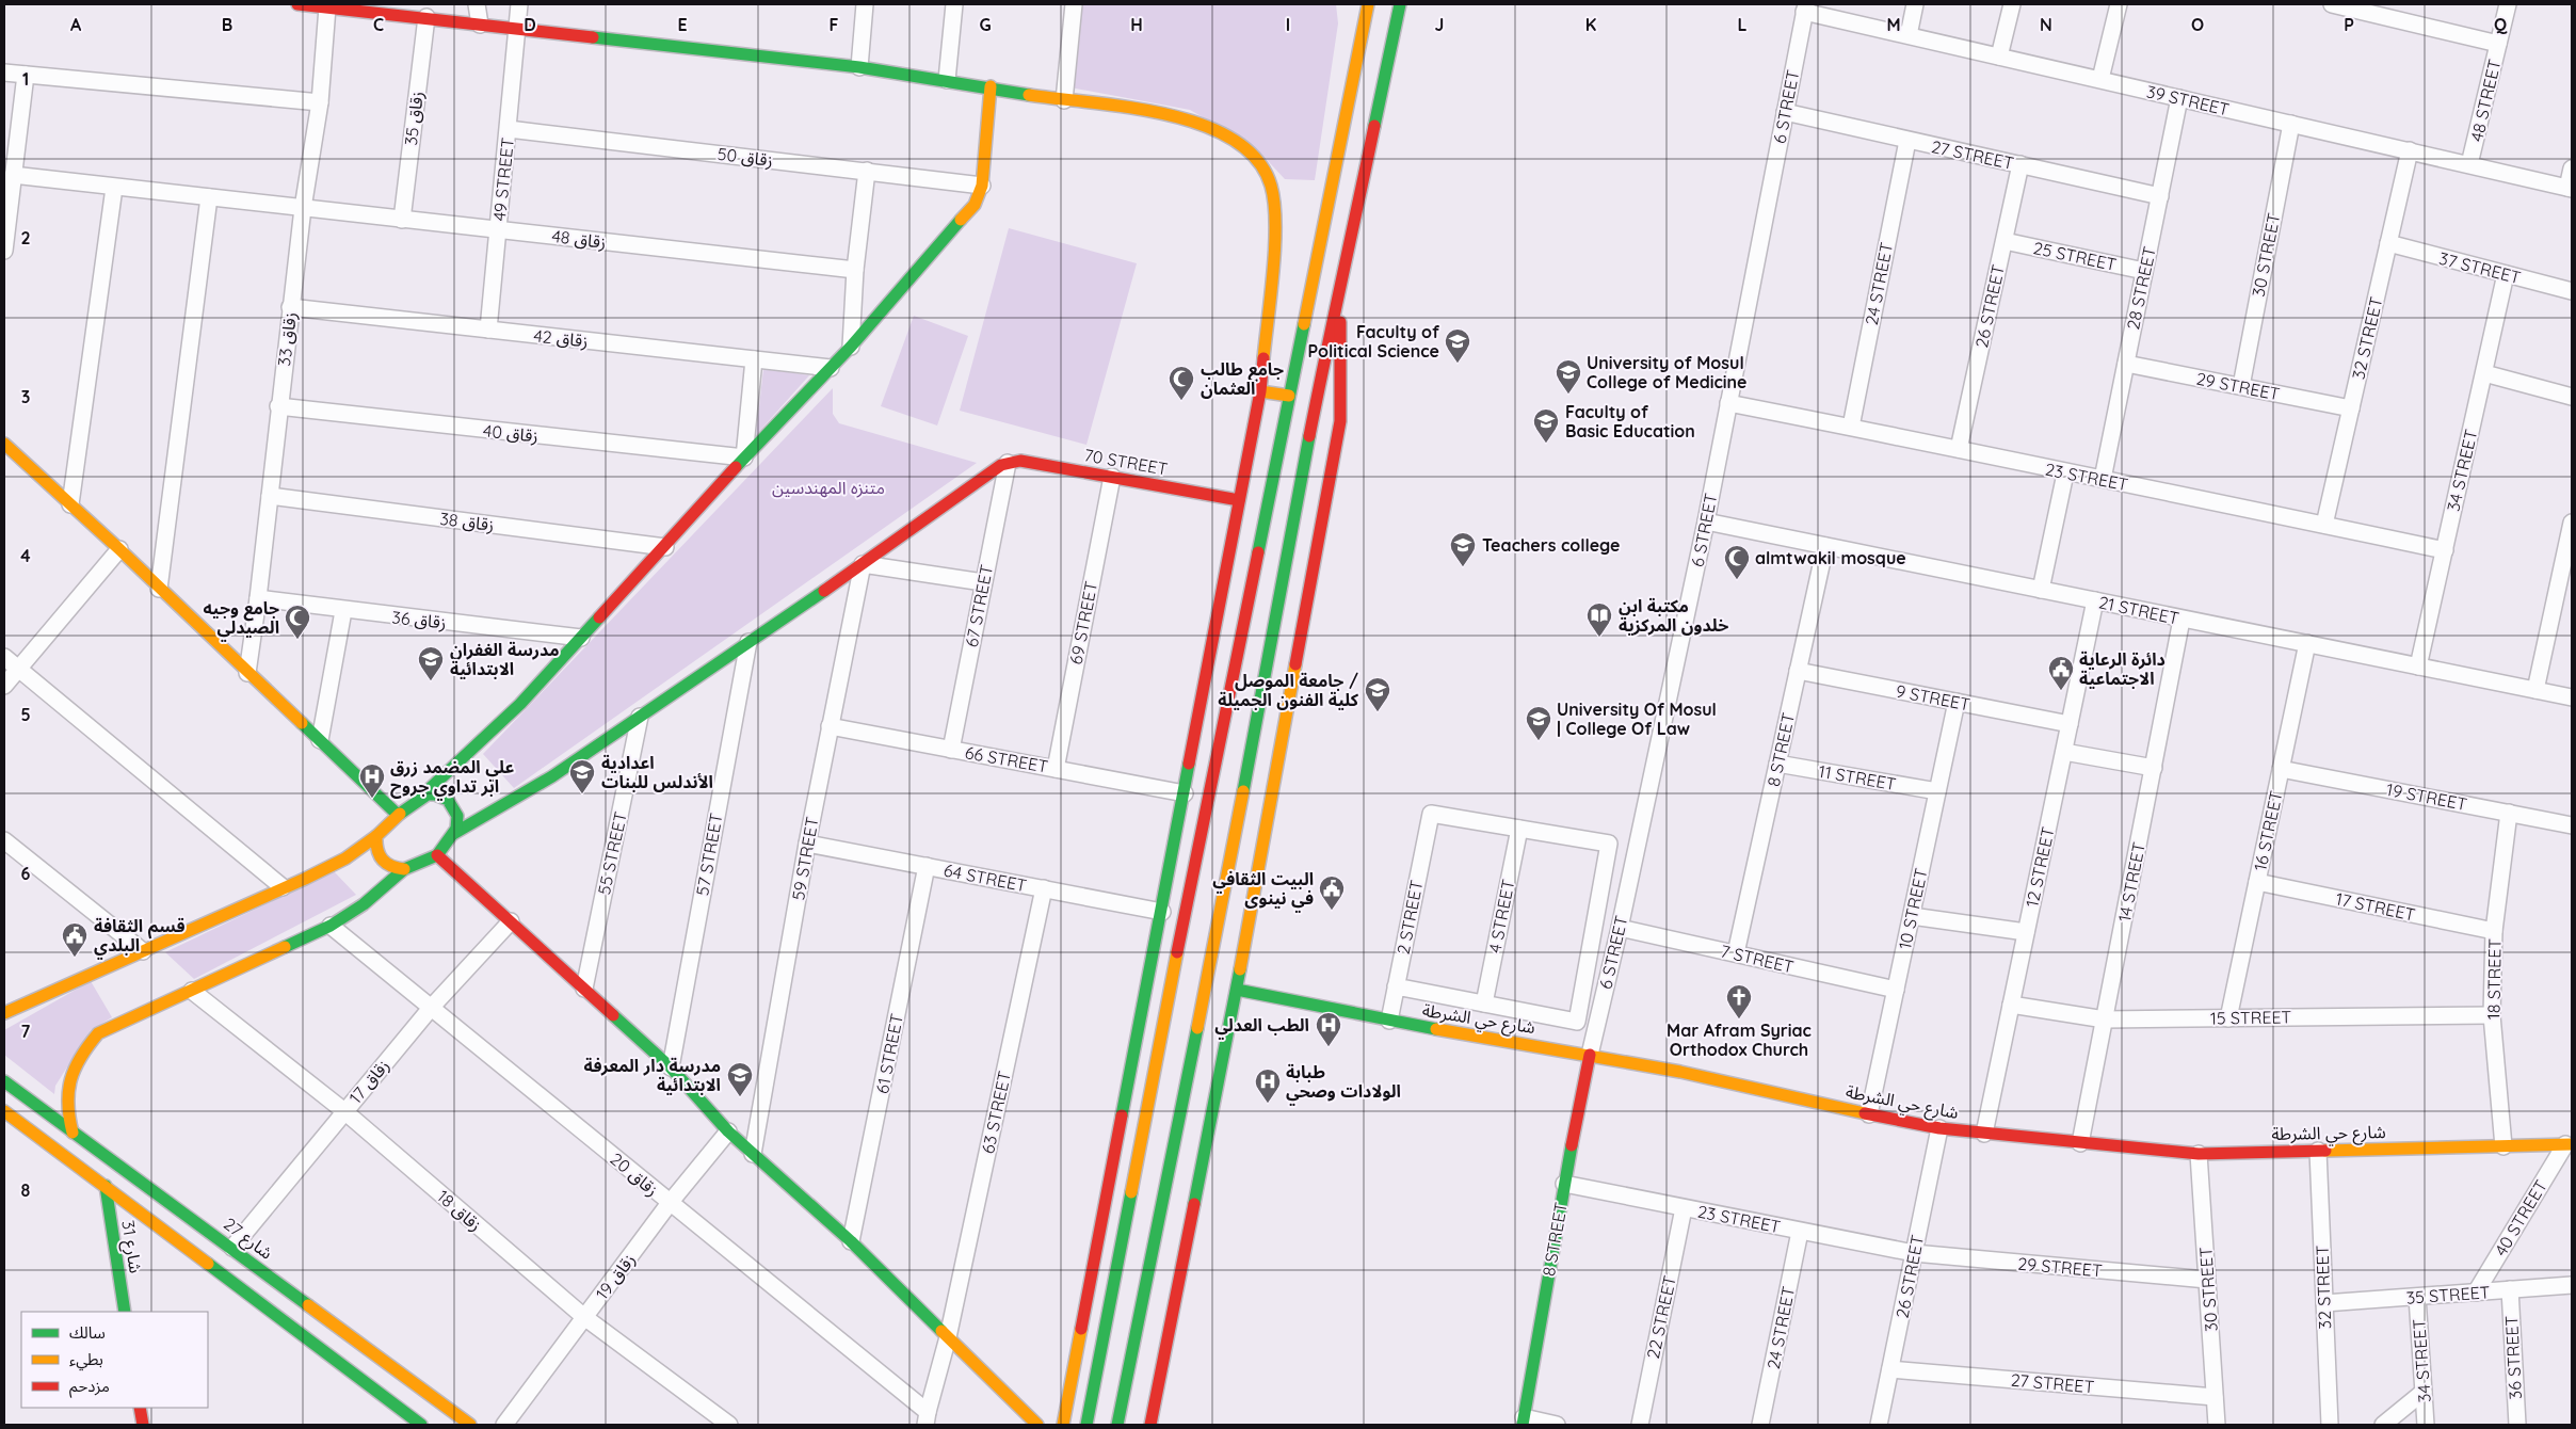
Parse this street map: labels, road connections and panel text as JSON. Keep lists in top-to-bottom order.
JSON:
{
  "streets": {
    "main road": [
      "70 STREET",
      "8 STREET",
      "شارع حي الشرطة",
      "شارع 27",
      "شارع 31"
    ],
    "street": [
      "39 STREET",
      "48 STREET",
      "6 STREET",
      "زقاق 35",
      "27 STREET",
      "زقاق 50",
      "49 STREET",
      "زقاق 48",
      "30 STREET",
      "25 STREET",
      "37 STREET",
      "24 STREET",
      "28 STREET",
      "26 STREET",
      "زقاق 42",
      "32 STREET",
      "زقاق 33",
      "29 STREET",
      "زقاق 40",
      "34 STREET",
      "23 STREET",
      "زقاق 38",
      "67 STREET",
      "21 STREET",
      "زقاق 36",
      "69 STREET",
      "9 STREET",
      "66 STREET",
      "11 STREET",
      "19 STREET",
      "16 STREET",
      "55 STREET",
      "57 STREET",
      "59 STREET",
      "12 STREET",
      "64 STREET",
      "14 STREET",
      "17 STREET",
      "10 STREET",
      "4 STREET",
      "2 STREET",
      "7 STREET",
      "18 STREET",
      "15 STREET",
      "61 STREET",
      "زقاق 17",
      "63 STREET",
      "زقاق 20",
      "زقاق 18",
      "40 STREET",
      "زقاق 19",
      "35 STREET",
      "22 STREET",
      "36 STREET"
    ]
  },
  "crossings": [
    ["39 STREET", "48 STREET"],
    ["39 STREET", "6 STREET"],
    ["39 STREET", "30 STREET"],
    ["39 STREET", "28 STREET"],
    ["39 STREET", "32 STREET"],
    ["6 STREET", "27 STREET"],
    ["6 STREET", "23 STREET"],
    ["6 STREET", "21 STREET"],
    ["6 STREET", "8 STREET"],
    ["6 STREET", "7 STREET"],
    ["6 STREET", "شارع حي الشرطة"],
    ["زقاق 35", "زقاق 48"],
    ["27 STREET", "30 STREET"],
    ["27 STREET", "24 STREET"],
    ["27 STREET", "28 STREET"],
    ["27 STREET", "26 STREET"],
    ["زقاق 50", "49 STREET"],
    ["49 STREET", "زقاق 48"],
    ["49 STREET", "زقاق 42"],
    ["زقاق 48", "زقاق 33"],
    ["30 STREET", "29 STREET"],
    ["30 STREET", "شارع حي الشرطة"],
    ["25 STREET", "28 STREET"],
    ["25 STREET", "26 STREET"],
    ["37 STREET", "32 STREET"],
    ["37 STREET", "34 STREET"],
    ["24 STREET", "23 STREET"],
    ["28 STREET", "29 STREET"],
    ["28 STREET", "23 STREET"],
    ["26 STREET", "29 STREET"],
    ["26 STREET", "23 STREET"],
    ["26 STREET", "شارع حي الشرطة"],
    ["زقاق 42", "زقاق 33"],
    ["32 STREET", "29 STREET"],
    ["32 STREET", "23 STREET"],
    ["32 STREET", "شارع حي الشرطة"],
    ["32 STREET", "35 STREET"],
    ["زقاق 33", "زقاق 40"],
    ["زقاق 33", "زقاق 38"],
    ["زقاق 33", "زقاق 36"],
    ["29 STREET", "23 STREET"],
    ["70 STREET", "67 STREET"],
    ["70 STREET", "69 STREET"],
    ["34 STREET", "23 STREET"],
    ["34 STREET", "21 STREET"],
    ["34 STREET", "35 STREET"],
    ["23 STREET", "8 STREET"],
    ["23 STREET", "22 STREET"],
    ["67 STREET", "66 STREET"],
    ["21 STREET", "8 STREET"],
    ["21 STREET", "16 STREET"],
    ["21 STREET", "12 STREET"],
    ["21 STREET", "14 STREET"],
    ["69 STREET", "66 STREET"],
    ["9 STREET", "8 STREET"],
    ["9 STREET", "12 STREET"],
    ["9 STREET", "10 STREET"],
    ["8 STREET", "11 STREET"],
    ["8 STREET", "7 STREET"],
    ["8 STREET", "شارع حي الشرطة"],
    ["66 STREET", "59 STREET"],
    ["11 STREET", "10 STREET"],
    ["19 STREET", "16 STREET"],
    ["19 STREET", "18 STREET"],
    ["16 STREET", "17 STREET"],
    ["16 STREET", "15 STREET"],
    ["59 STREET", "64 STREET"],
    ["12 STREET", "15 STREET"],
    ["12 STREET", "شارع حي الشرطة"],
    ["64 STREET", "61 STREET"],
    ["64 STREET", "63 STREET"],
    ["14 STREET", "15 STREET"],
    ["14 STREET", "شارع حي الشرطة"],
    ["17 STREET", "18 STREET"],
    ["10 STREET", "7 STREET"],
    ["10 STREET", "شارع حي الشرطة"],
    ["4 STREET", "2 STREET"],
    ["2 STREET", "شارع حي الشرطة"],
    ["18 STREET", "15 STREET"],
    ["18 STREET", "شارع حي الشرطة"],
    ["شارع حي الشرطة", "40 STREET"],
    ["زقاق 17", "زقاق 20"],
    ["زقاق 17", "زقاق 18"],
    ["زقاق 17", "شارع 27"],
    ["63 STREET", "زقاق 20"],
    ["زقاق 20", "زقاق 19"],
    ["زقاق 18", "زقاق 19"],
    ["40 STREET", "35 STREET"],
    ["شارع 27", "شارع 31"],
    ["35 STREET", "36 STREET"]
  ],
  "parks": ["متنزه المهندسين"],
  "places": {
    "school or university": [
      "Faculty of Political Science",
      "University of Mosul College of Medicine",
      "Faculty of Basic Education",
      "Teachers college",
      "مدرسة الغفران الابتدائية",
      "جامعة الموصل / كلية الفنون الجميلة",
      "University Of Mosul | College Of Law",
      "اعدادية الأندلس للبنات",
      "مدرسة دار المعرفة الابتدائية"
    ],
    "mosque": ["جامع طالب العثمان", "almtwakil mosque", "جامع وجيه الصيدلي"],
    "library": ["مكتبة ابن خلدون المركزية"],
    "public building": ["دائرة الرعاية الاجتماعية", "البيت الثقافي في نينوى", "قسم الثقافة البلدي"],
    "hospital": ["علي المضمد زرق ابر تداوي جروح", "الطب العدلي", "طبابة الولادات وصحي"],
    "church": ["Mar Afram Syriac Orthodox Church"]
  },
  "legend": ["سالك", "بطيء", "مزدحم"],
  "grid": {
    "columns": [
      "A",
      "B",
      "C",
      "D",
      "E",
      "F",
      "G",
      "H",
      "I",
      "J",
      "K",
      "L",
      "M",
      "N",
      "O",
      "P",
      "Q"
    ],
    "rows": [
      "1",
      "2",
      "3",
      "4",
      "5",
      "6",
      "7",
      "8"
    ]
  }
}
